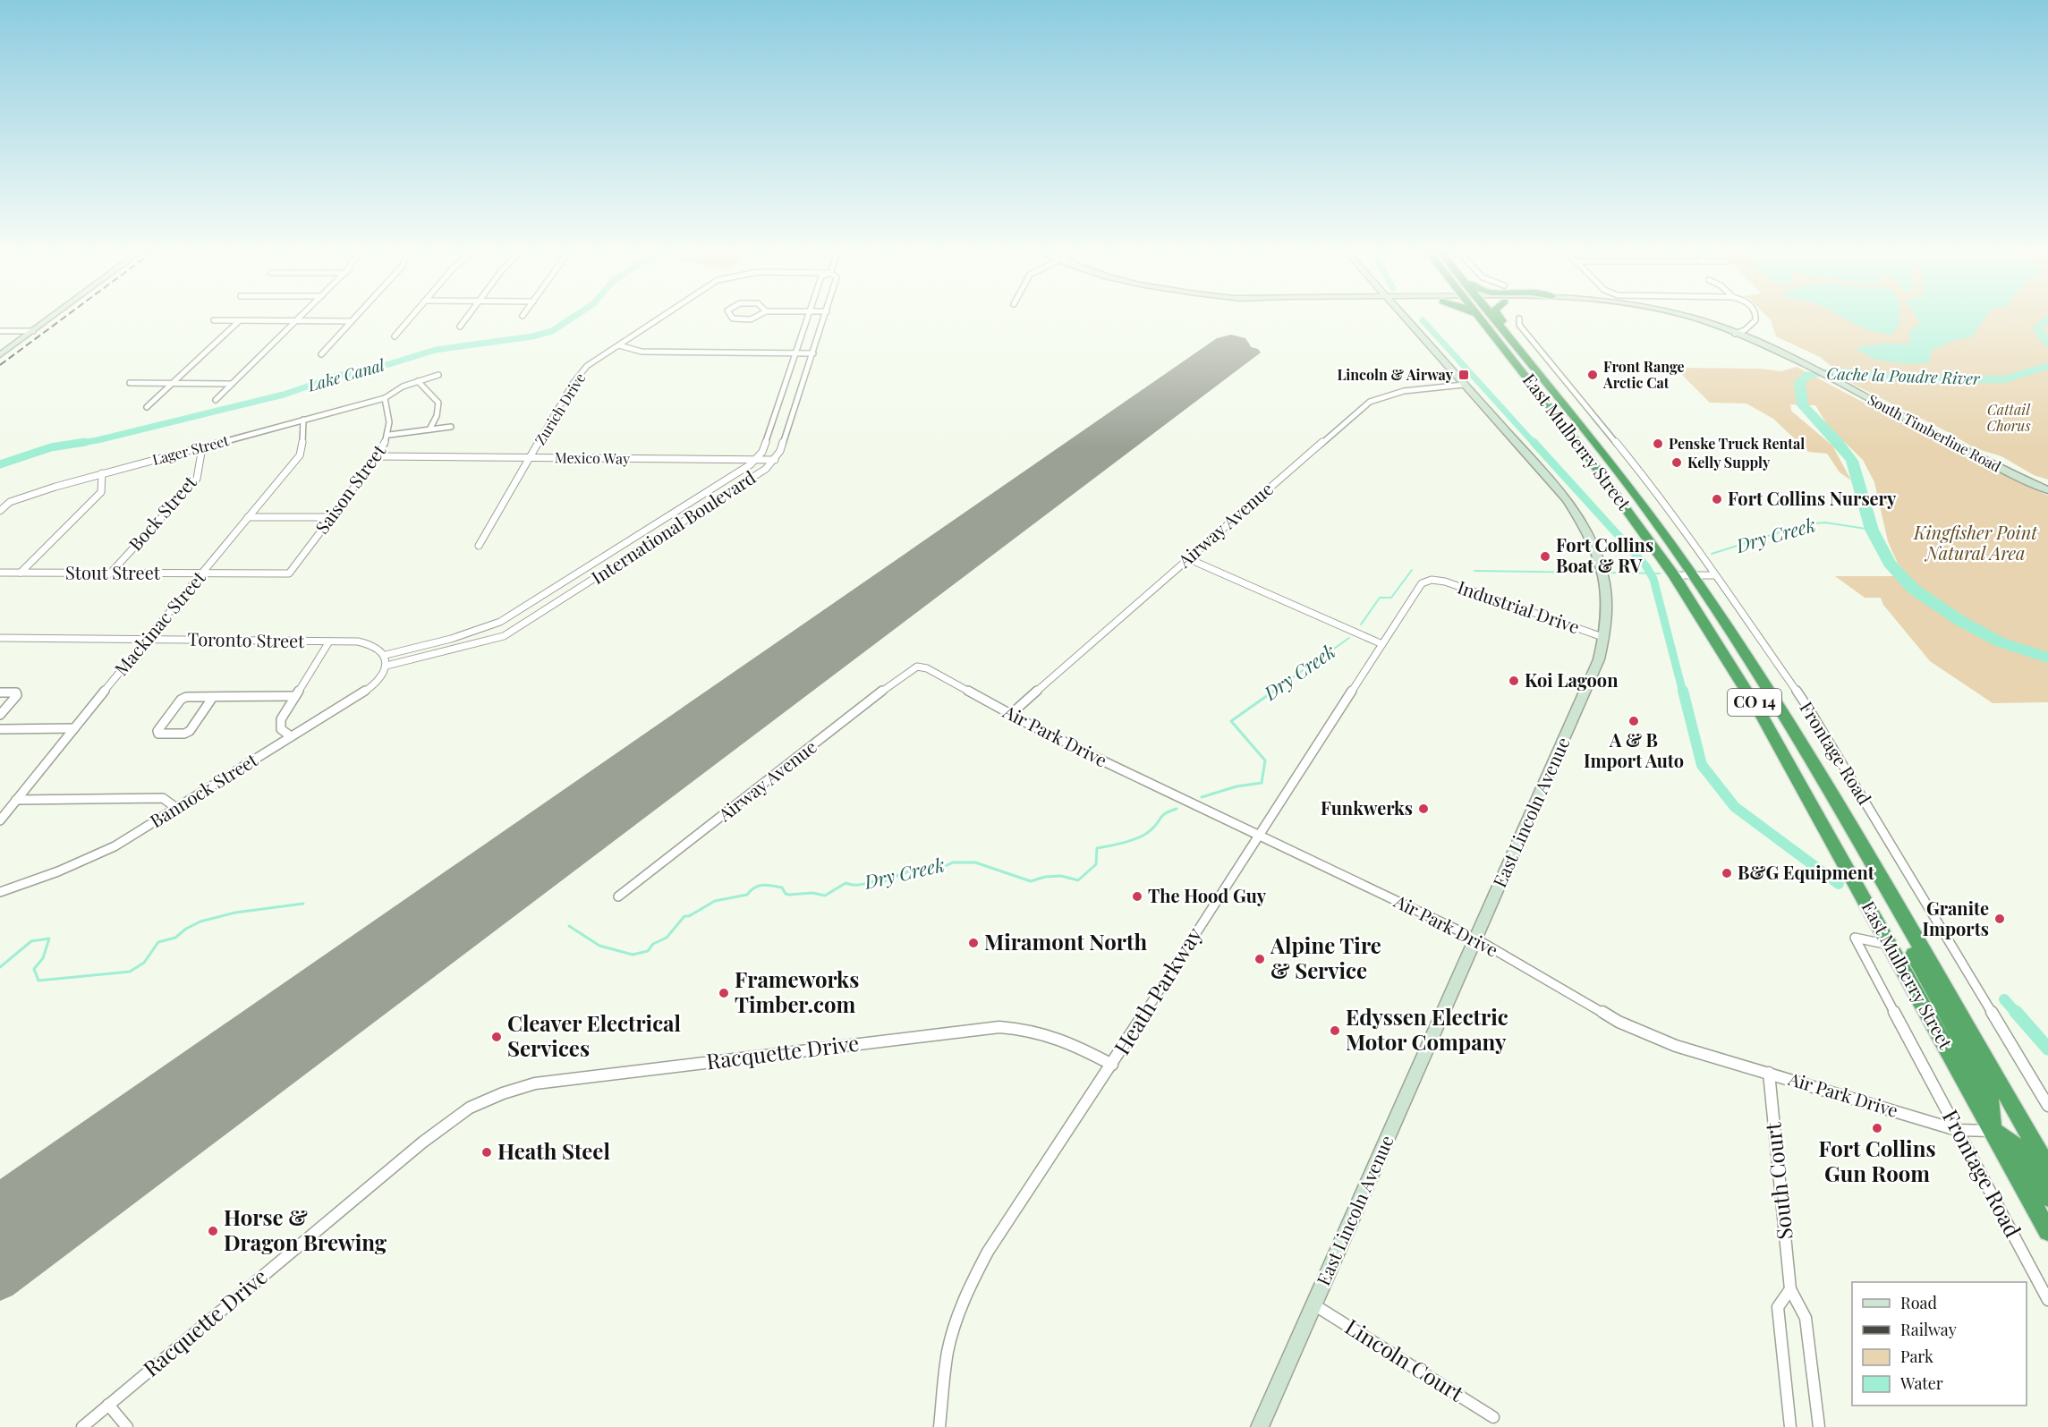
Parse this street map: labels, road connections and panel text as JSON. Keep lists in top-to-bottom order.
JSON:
{
  "streets": {
    "highway": ["East Mulberry Street", "CO 14"],
    "main road": ["South Timberline Road", "East Lincoln Avenue"],
    "street": [
      "Zurich Drive",
      "Lager Street",
      "Mexico Way",
      "Saison Street",
      "Bock Street",
      "Airway Avenue",
      "International Boulevard",
      "Stout Street",
      "Industrial Drive",
      "Mackinac Street",
      "Toronto Street",
      "Air Park Drive",
      "Frontage Road",
      "Bannock Street",
      "Heath Parkway",
      "Racquette Drive",
      "South Court",
      "Lincoln Court"
    ]
  },
  "crossings": [
    ["Zurich Drive", "Mexico Way"],
    ["East Mulberry Street", "Air Park Drive"],
    ["East Mulberry Street", "Frontage Road"],
    ["Lager Street", "Saison Street"],
    ["Lager Street", "Bock Street"],
    ["Lager Street", "Mackinac Street"],
    ["Mexico Way", "Saison Street"],
    ["Mexico Way", "International Boulevard"],
    ["Saison Street", "Stout Street"],
    ["Bock Street", "Stout Street"],
    ["Airway Avenue", "Air Park Drive"],
    ["Airway Avenue", "East Lincoln Avenue"],
    ["International Boulevard", "Toronto Street"],
    ["International Boulevard", "Bannock Street"],
    ["Stout Street", "Mackinac Street"],
    ["Industrial Drive", "East Lincoln Avenue"],
    ["Industrial Drive", "Heath Parkway"],
    ["Mackinac Street", "Toronto Street"],
    ["Toronto Street", "Bannock Street"],
    ["Air Park Drive", "Frontage Road"],
    ["Air Park Drive", "East Lincoln Avenue"],
    ["Air Park Drive", "Heath Parkway"],
    ["Air Park Drive", "South Court"],
    ["East Lincoln Avenue", "Lincoln Court"],
    ["Heath Parkway", "Racquette Drive"]
  ],
  "water": ["Lake Canal", "Cache la Poudre River", "Dry Creek"],
  "parks": ["Cattail Chorus", "Kingfisher Point Natural Area"],
  "places": {
    "transit": ["Lincoln & Airway"],
    "other": [
      "Front Range Arctic Cat",
      "Penske Truck Rental",
      "Kelly Supply",
      "Fort Collins Nursery",
      "Fort Collins Boat & RV",
      "Koi Lagoon",
      "A & B Import Auto",
      "Funkwerks",
      "B&G Equipment",
      "The Hood Guy",
      "Granite Imports",
      "Miramont North",
      "Alpine Tire & Service",
      "Frameworks Timber.com",
      "Edyssen Electric Motor Company",
      "Cleaver Electrical Services",
      "Fort Collins Gun Room",
      "Heath Steel",
      "Horse & Dragon Brewing"
    ]
  },
  "legend": [
    "Road",
    "Railway",
    "Park",
    "Water"
  ]
}
